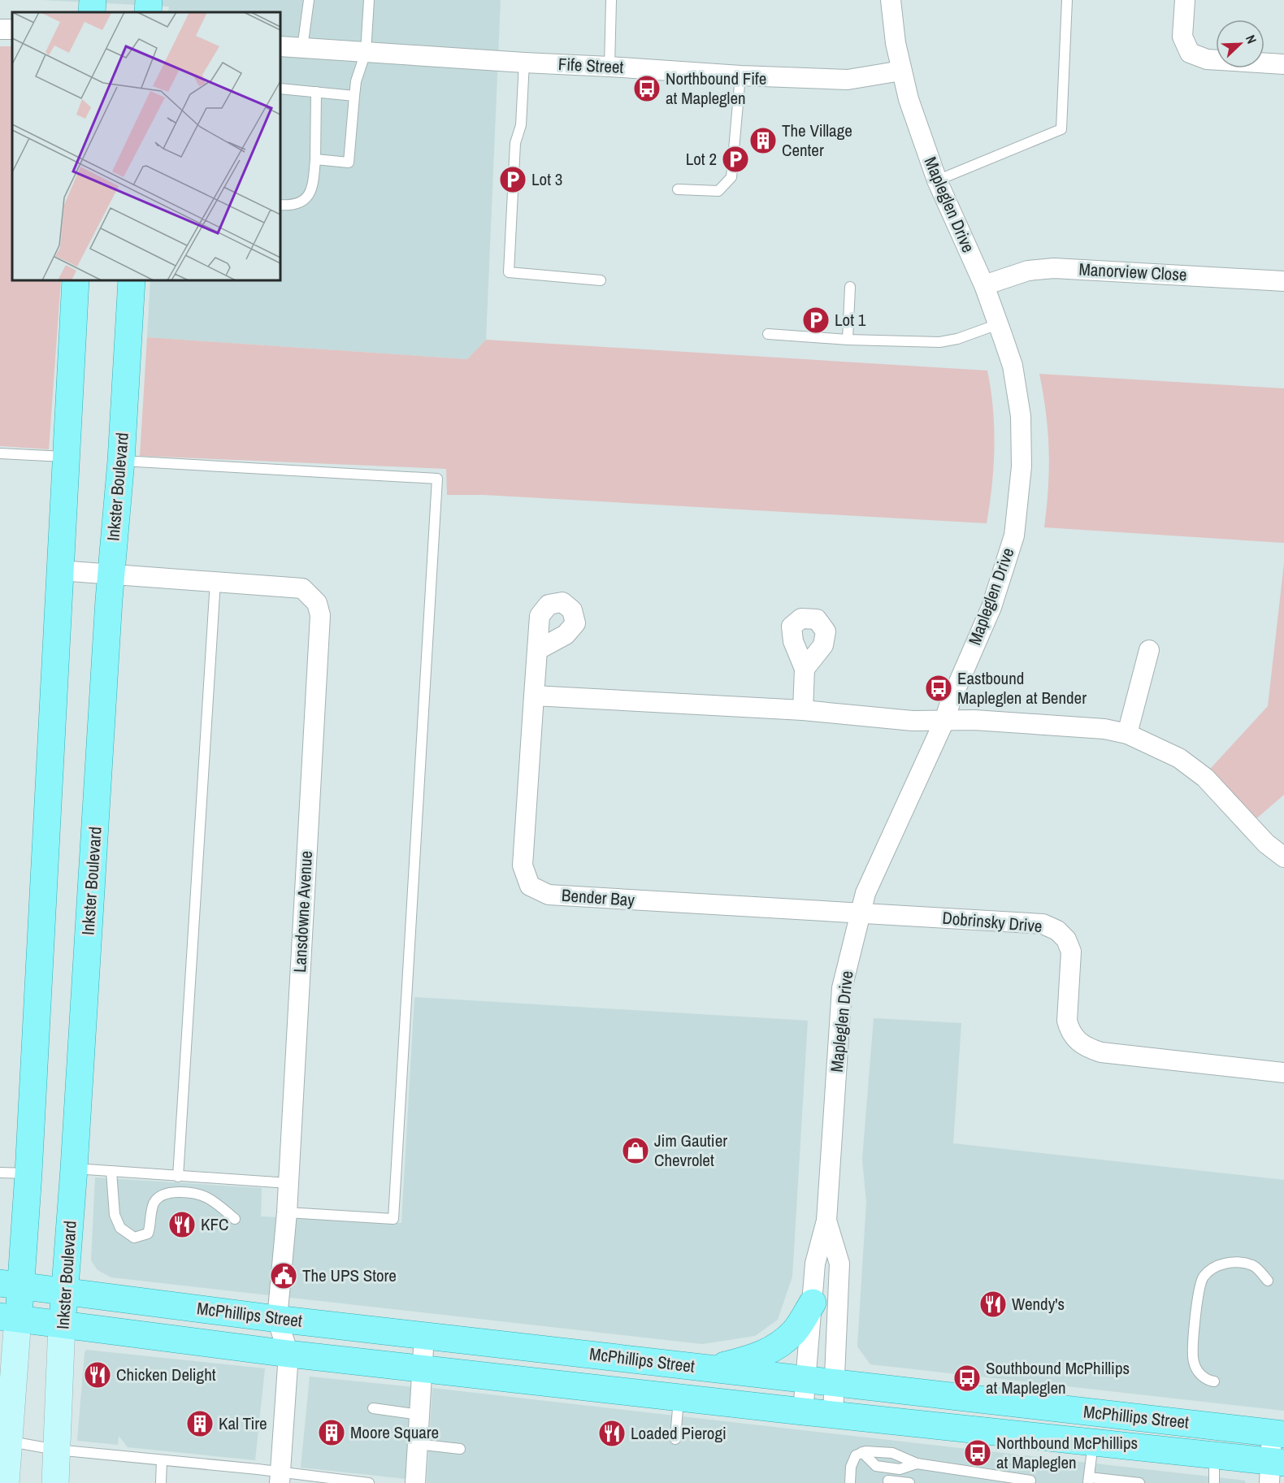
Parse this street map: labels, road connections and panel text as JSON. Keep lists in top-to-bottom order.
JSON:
{
  "streets": {
    "main road": ["Inkster Boulevard", "McPhillips Street"],
    "street": [
      "Fife Street",
      "Mapleglen Drive",
      "Manorview Close",
      "Bender Bay",
      "Lansdowne Avenue",
      "Dobrinsky Drive"
    ]
  },
  "crossings": [
    ["Fife Street", "Mapleglen Drive"],
    ["Mapleglen Drive", "Manorview Close"],
    ["Mapleglen Drive", "Bender Bay"],
    ["Mapleglen Drive", "Dobrinsky Drive"],
    ["Mapleglen Drive", "McPhillips Street"],
    ["Inkster Boulevard", "Lansdowne Avenue"],
    ["Inkster Boulevard", "McPhillips Street"],
    ["Bender Bay", "Dobrinsky Drive"],
    ["Lansdowne Avenue", "McPhillips Street"]
  ],
  "places": {
    "bus stop": [
      "Northbound Fife at Mapleglen",
      "Eastbound Mapleglen at Bender",
      "Southbound McPhillips at Mapleglen",
      "Northbound McPhillips at Mapleglen"
    ],
    "building": ["The Village Center", "Kal Tire", "Moore Square"],
    "parking": ["Lot 2", "Lot 3", "Lot 1"],
    "shop": ["Jim Gautier Chevrolet"],
    "restaurant": [
      "KFC",
      "Wendy's",
      "Chicken Delight",
      "Loaded Pierogi"
    ],
    "public building": ["The UPS Store"]
  },
  "north": "top right"
}
